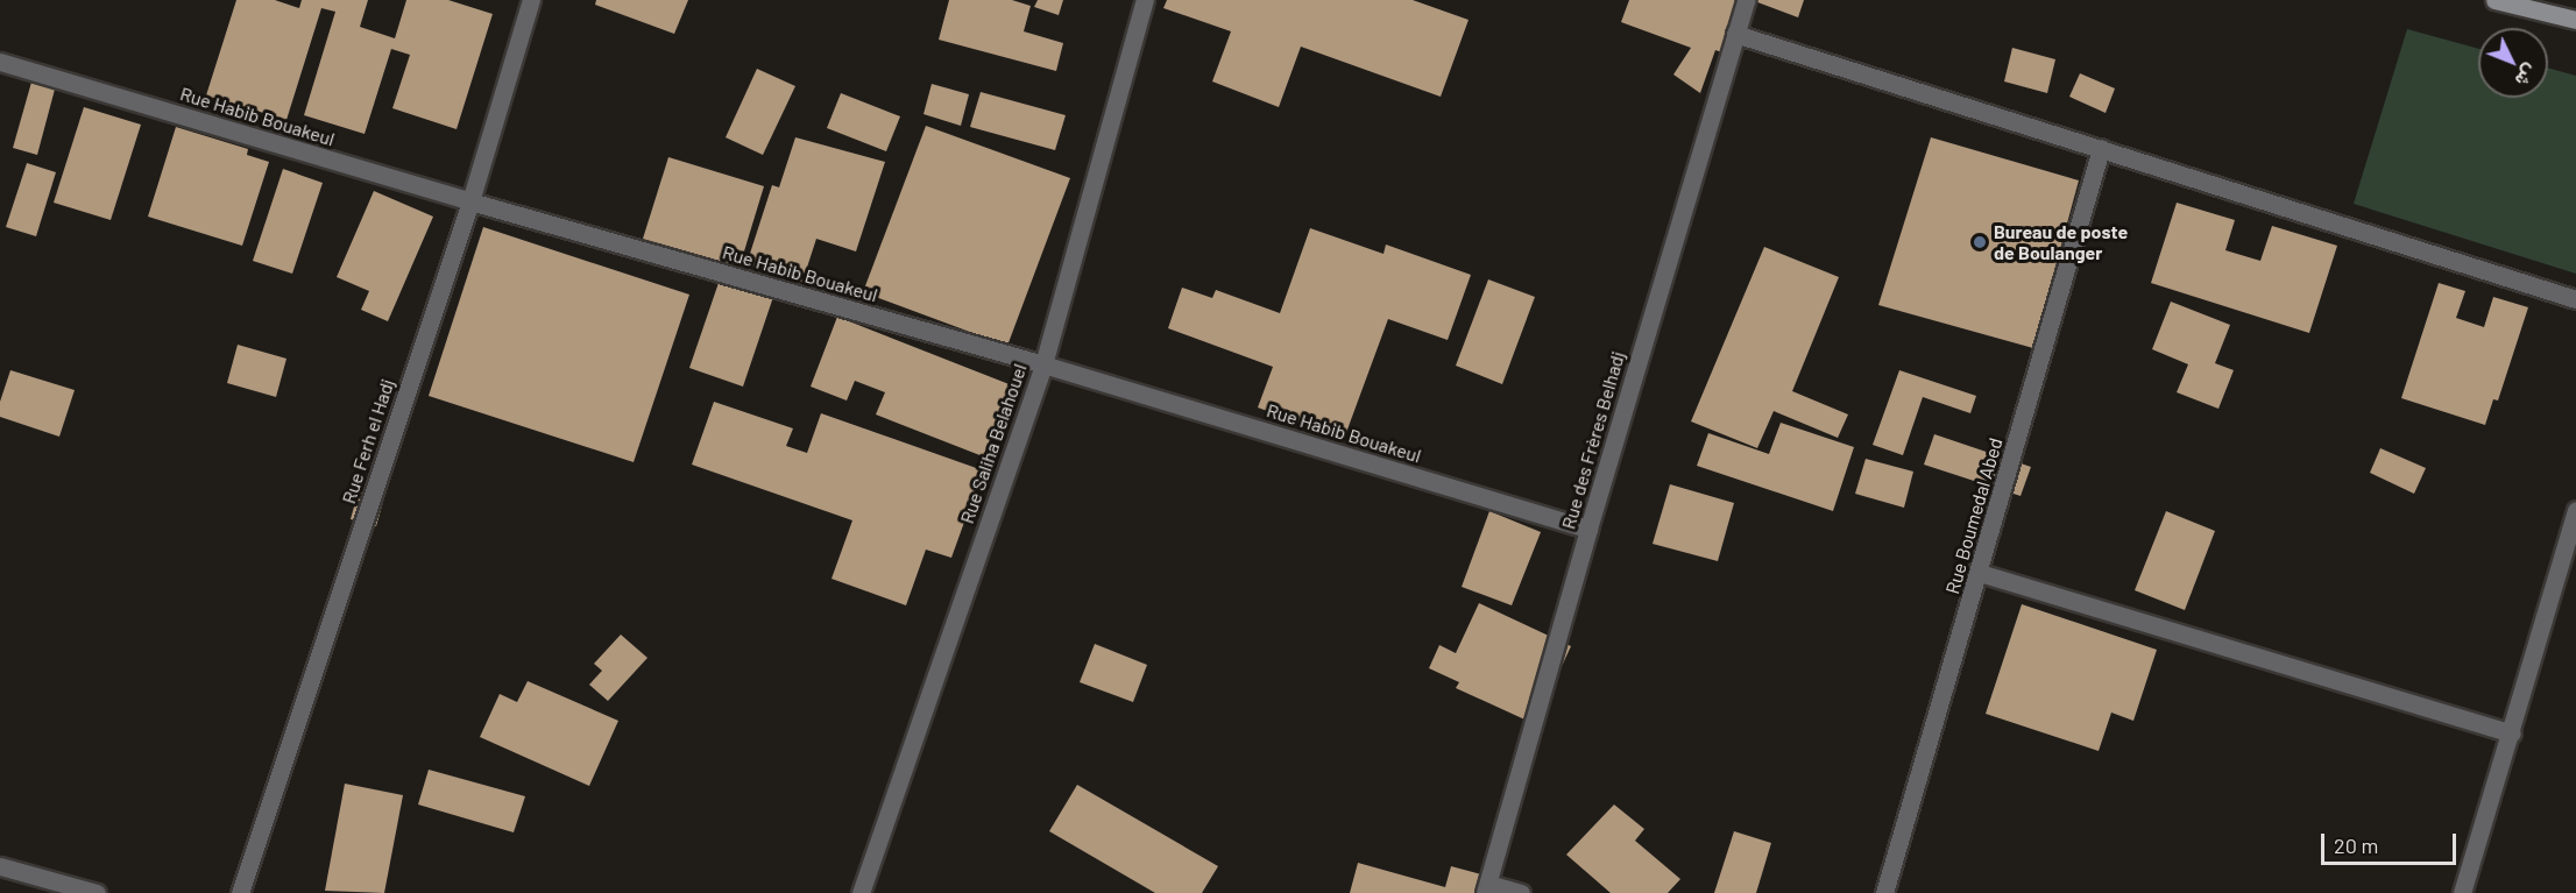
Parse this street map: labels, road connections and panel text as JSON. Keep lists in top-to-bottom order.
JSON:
{
  "streets": {
    "street": [
      "Rue Habib Bouakeul",
      "Rue des Frères Belhadj",
      "Rue Ferh el Hadj",
      "Rue Saliha Belahouel",
      "Rue Boumedal Abed"
    ]
  },
  "crossings": [
    ["Rue Habib Bouakeul", "Rue des Frères Belhadj"],
    ["Rue Habib Bouakeul", "Rue Ferh el Hadj"],
    ["Rue Habib Bouakeul", "Rue Saliha Belahouel"]
  ],
  "places": ["Bureau de poste de Boulanger"],
  "scale_bar": "20 m",
  "north": "bottom right"
}
